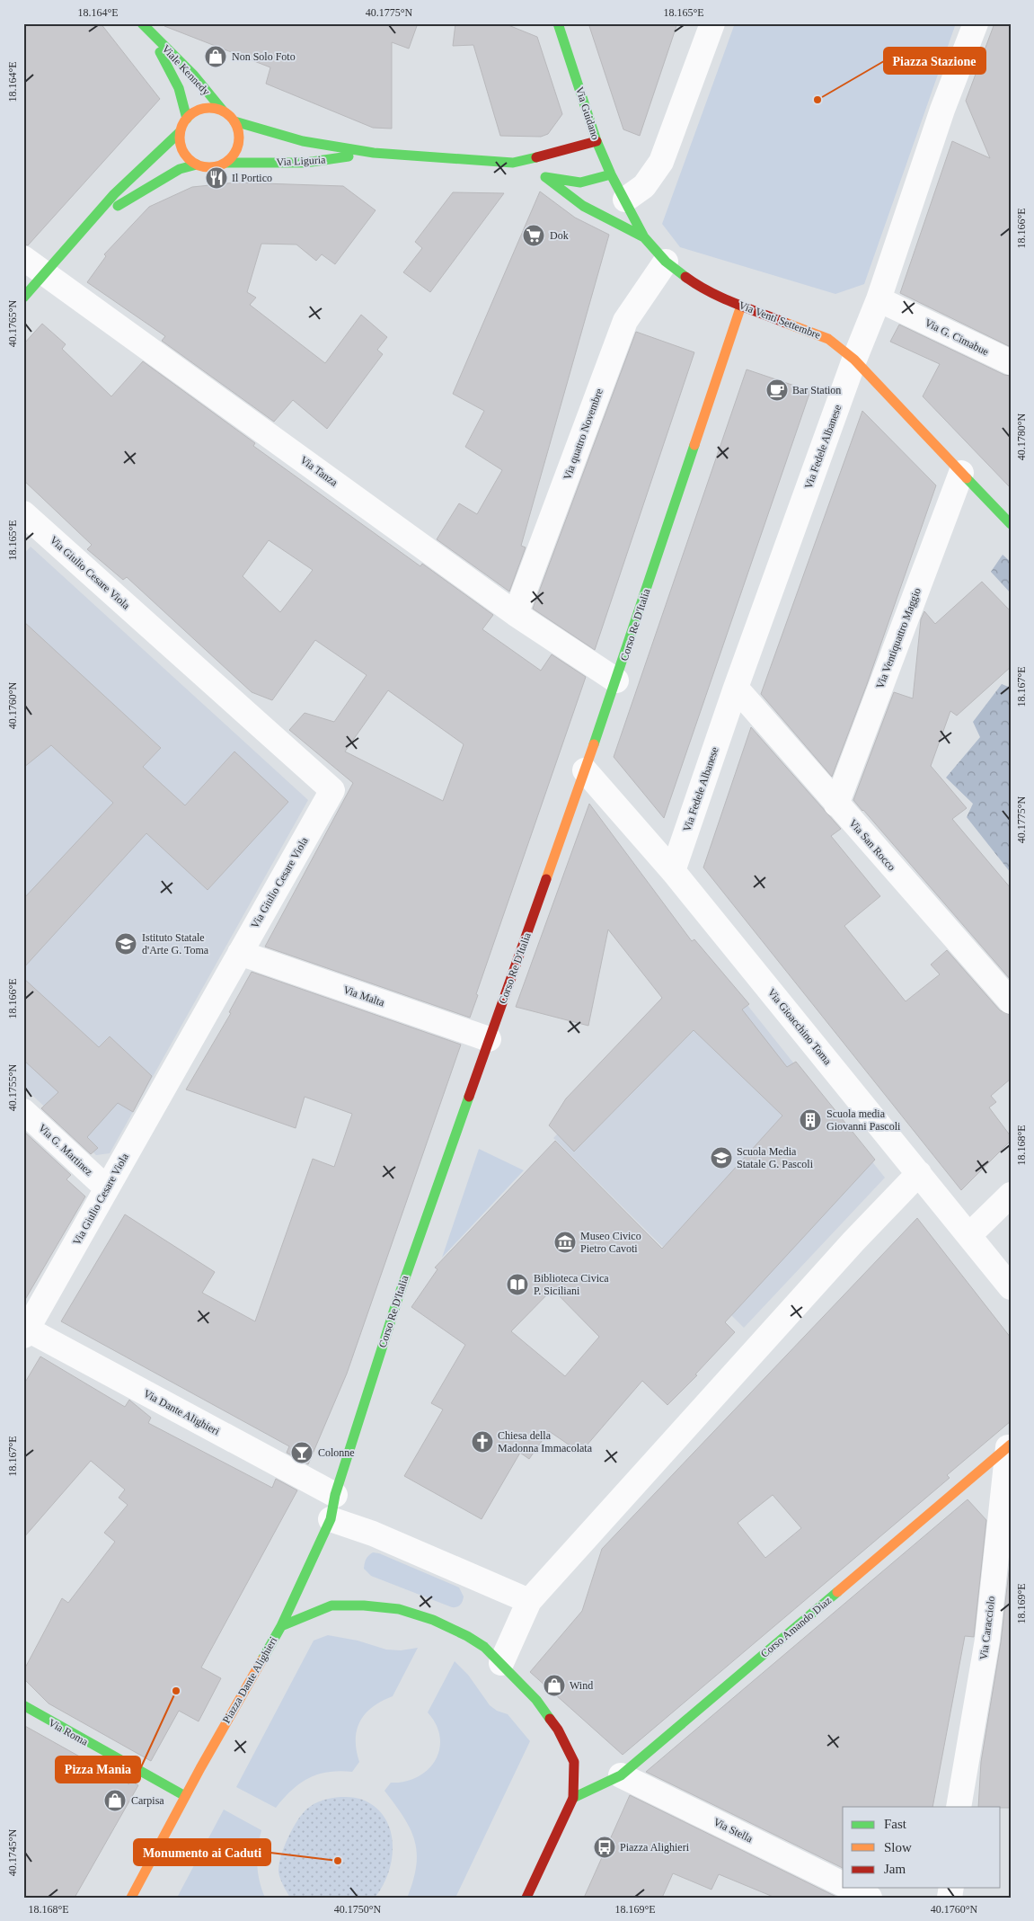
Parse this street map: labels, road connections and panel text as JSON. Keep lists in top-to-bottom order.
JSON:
{
  "streets": {
    "main road": [
      "Viale Kennedy",
      "Via Guidano",
      "Via Liguria",
      "Via Venti Settembre",
      "Corso Re D'Italia",
      "Corso Amando Diaz",
      "Piazza Dante Alighieri",
      "Via Roma"
    ],
    "street": [
      "Via G. Cimabue",
      "Via quattro Novembre",
      "Via Fedele Albanese",
      "Via Tanza",
      "Via Giulio Cesare Viola",
      "Via Ventiquattro Maggio",
      "Via San Rocco",
      "Via Malta",
      "Via Gioacchino Toma",
      "Via G. Martinez",
      "Via Dante Alighieri",
      "Via Caracciolo",
      "Via Stella"
    ]
  },
  "crossings": [
    ["Viale Kennedy", "Via Liguria"],
    ["Via Guidano", "Via Venti Settembre"],
    ["Via Venti Settembre", "Via quattro Novembre"],
    ["Via Venti Settembre", "Via Fedele Albanese"],
    ["Via Venti Settembre", "Corso Re D'Italia"],
    ["Via Venti Settembre", "Via Ventiquattro Maggio"],
    ["Via G. Cimabue", "Via Fedele Albanese"],
    ["Via quattro Novembre", "Via Tanza"],
    ["Via Fedele Albanese", "Via San Rocco"],
    ["Via Fedele Albanese", "Via Gioacchino Toma"],
    ["Via Tanza", "Corso Re D'Italia"],
    ["Via Giulio Cesare Viola", "Via Malta"],
    ["Via Giulio Cesare Viola", "Via G. Martinez"],
    ["Via Giulio Cesare Viola", "Via Dante Alighieri"],
    ["Corso Re D'Italia", "Via Malta"],
    ["Corso Re D'Italia", "Via Gioacchino Toma"],
    ["Corso Re D'Italia", "Via Dante Alighieri"],
    ["Corso Re D'Italia", "Piazza Dante Alighieri"],
    ["Via Ventiquattro Maggio", "Via San Rocco"],
    ["Corso Amando Diaz", "Via Caracciolo"],
    ["Corso Amando Diaz", "Piazza Dante Alighieri"],
    ["Corso Amando Diaz", "Via Stella"],
    ["Piazza Dante Alighieri", "Via Roma"]
  ],
  "places": {
    "shop": ["Non Solo Foto", "Wind", "Carpisa"],
    "other": ["Piazza Stazione", "Pizza Mania", "Monumento ai Caduti"],
    "restaurant": ["Il Portico"],
    "supermarket": ["Dok"],
    "cafe": ["Bar Station"],
    "school or university": ["Istituto Statale d'Arte G. Toma", "Scuola Media Statale G. Pascoli"],
    "building": ["Scuola media Giovanni Pascoli"],
    "museum": ["Museo Civico Pietro Cavoti"],
    "library": ["Biblioteca Civica P. Siciliani"],
    "church": ["Chiesa della Madonna Immacolata"],
    "bar": ["Colonne"],
    "bus stop": ["Piazza Alighieri"]
  },
  "legend": ["Fast", "Slow", "Jam"],
  "coordinates": [
    "18.164°E",
    "40.1775°N",
    "18.165°E",
    "18.166°E",
    "40.1765°N",
    "40.1780°N",
    "18.167°E",
    "40.1760°N",
    "40.1755°N",
    "18.168°E",
    "18.169°E",
    "40.1745°N",
    "40.1750°N"
  ]
}
